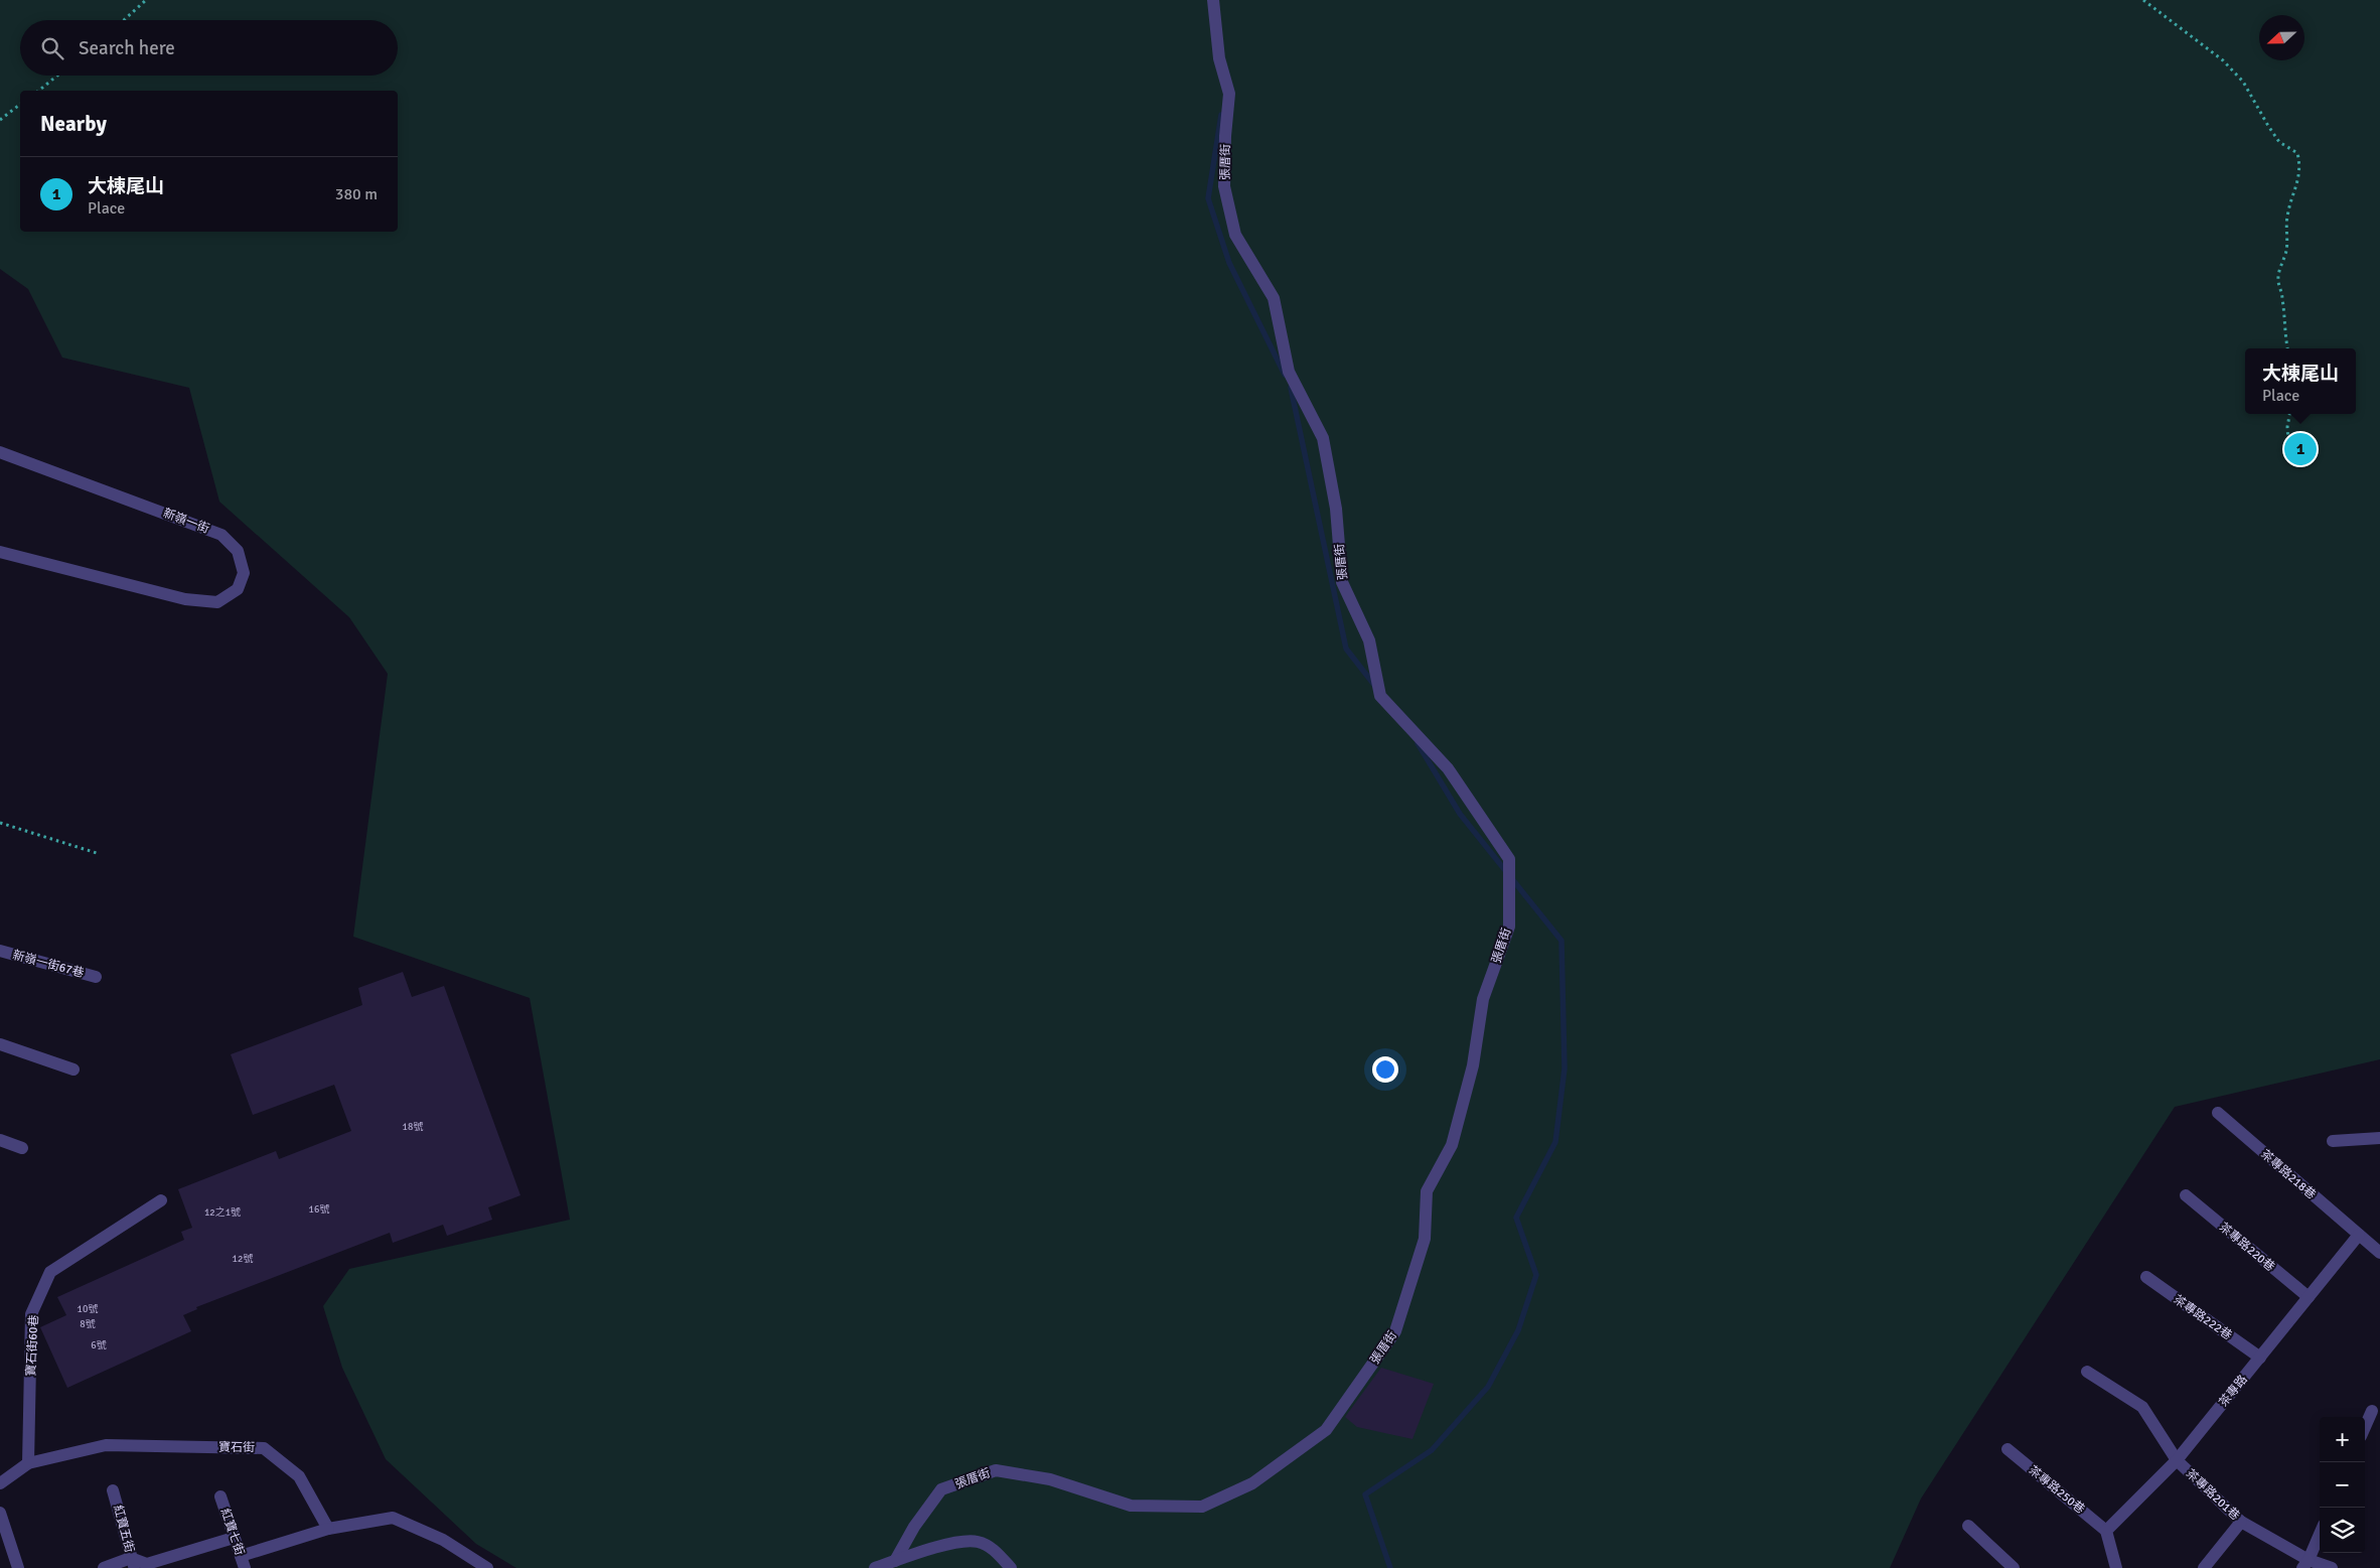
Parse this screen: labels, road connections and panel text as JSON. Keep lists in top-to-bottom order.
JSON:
{
  "streets": {
    "street": [
      "張厝街",
      "新嶺一街",
      "新嶺一街67巷",
      "茶專路218巷",
      "茶專路220巷",
      "茶專路222巷",
      "寶石街60巷",
      "茶專路",
      "寶石街",
      "茶專路250巷",
      "茶專路201巷",
      "紅寶五街",
      "紅寶七街"
    ]
  },
  "crossings": [
    ["茶專路218巷", "茶專路"],
    ["茶專路220巷", "茶專路"],
    ["茶專路222巷", "茶專路"],
    ["寶石街60巷", "寶石街"],
    ["茶專路", "茶專路250巷"],
    ["茶專路", "茶專路201巷"]
  ],
  "house_numbers": [
    "18號",
    "16號",
    "12之1號",
    "12號",
    "10號",
    "8號",
    "6號"
  ],
  "north": "left",
  "page": {
    "search": "Search here",
    "heading": "Nearby",
    "list": [
      {
        "mark": "1",
        "name": "大棟尾山",
        "note": "Place",
        "value": "380 m"
      }
    ],
    "popup": ["大棟尾山", "Place"],
    "pins": "1",
    "map_buttons": ["+", "−"]
  }
}
